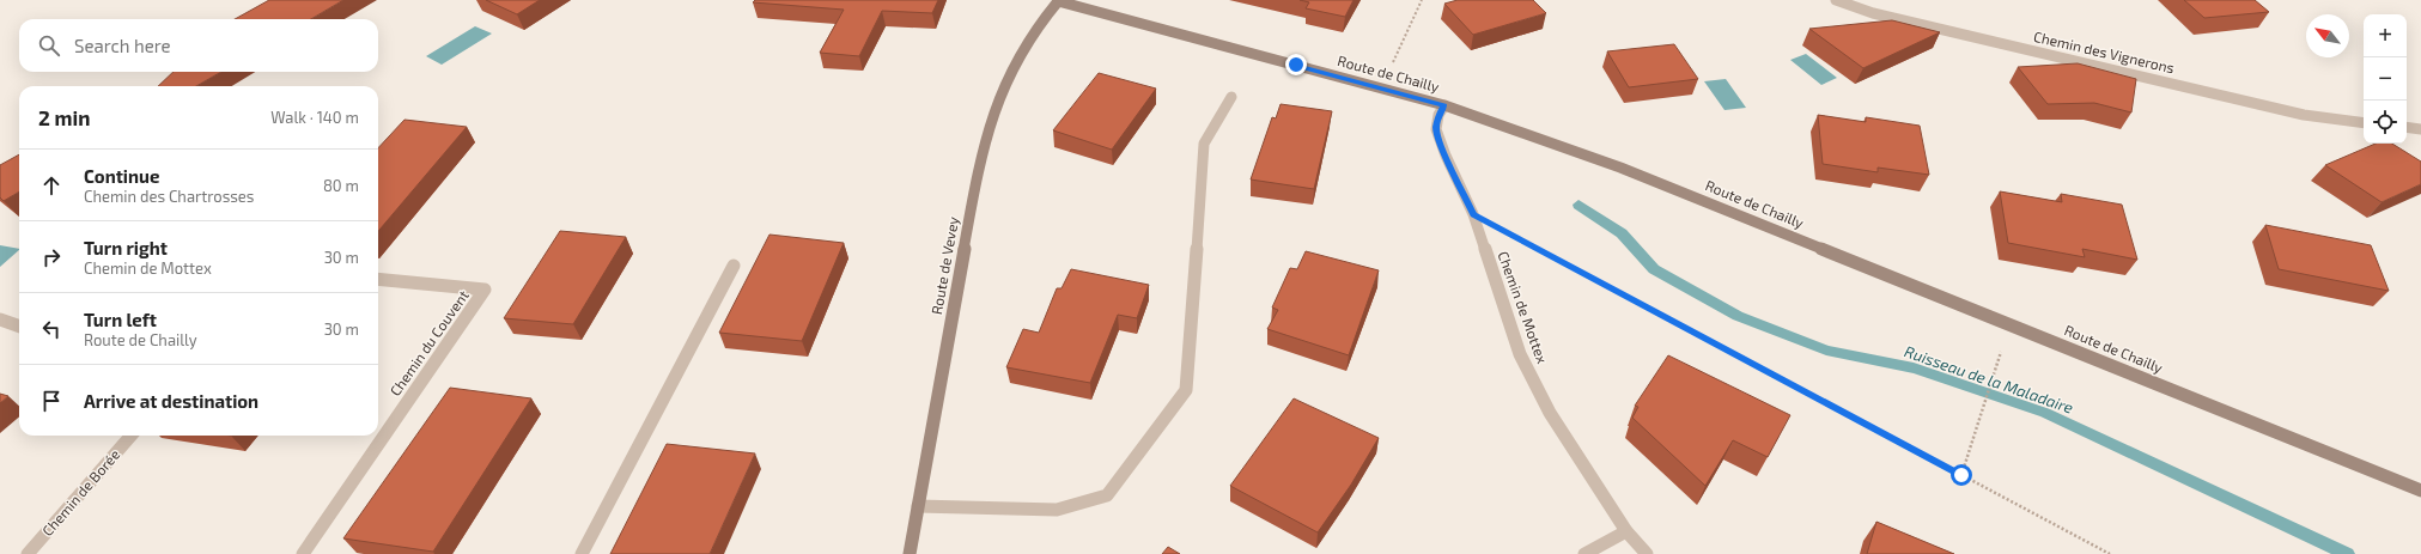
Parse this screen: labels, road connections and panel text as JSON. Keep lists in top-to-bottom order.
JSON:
{
  "streets": {
    "street": [
      "Chemin des Vignerons",
      "Route de Chailly",
      "Route de Vevey",
      "Chemin de Mottex",
      "Chemin du Couvent",
      "Chemin de Borée"
    ]
  },
  "crossings": [
    ["Route de Chailly", "Route de Vevey"],
    ["Route de Chailly", "Chemin de Mottex"]
  ],
  "water": ["Ruisseau de la Maladaire"],
  "north": "top left",
  "page": {
    "map_buttons": ["+", "−"],
    "search": "Search here",
    "heading": ["2 min", "Walk · 140 m"],
    "list": [
      ["Continue", "Chemin des Chartrosses", "80 m"],
      ["Turn right", "Chemin de Mottex", "30 m"],
      ["Turn left", "Route de Chailly", "30 m"],
      "Arrive at destination"
    ]
  }
}
